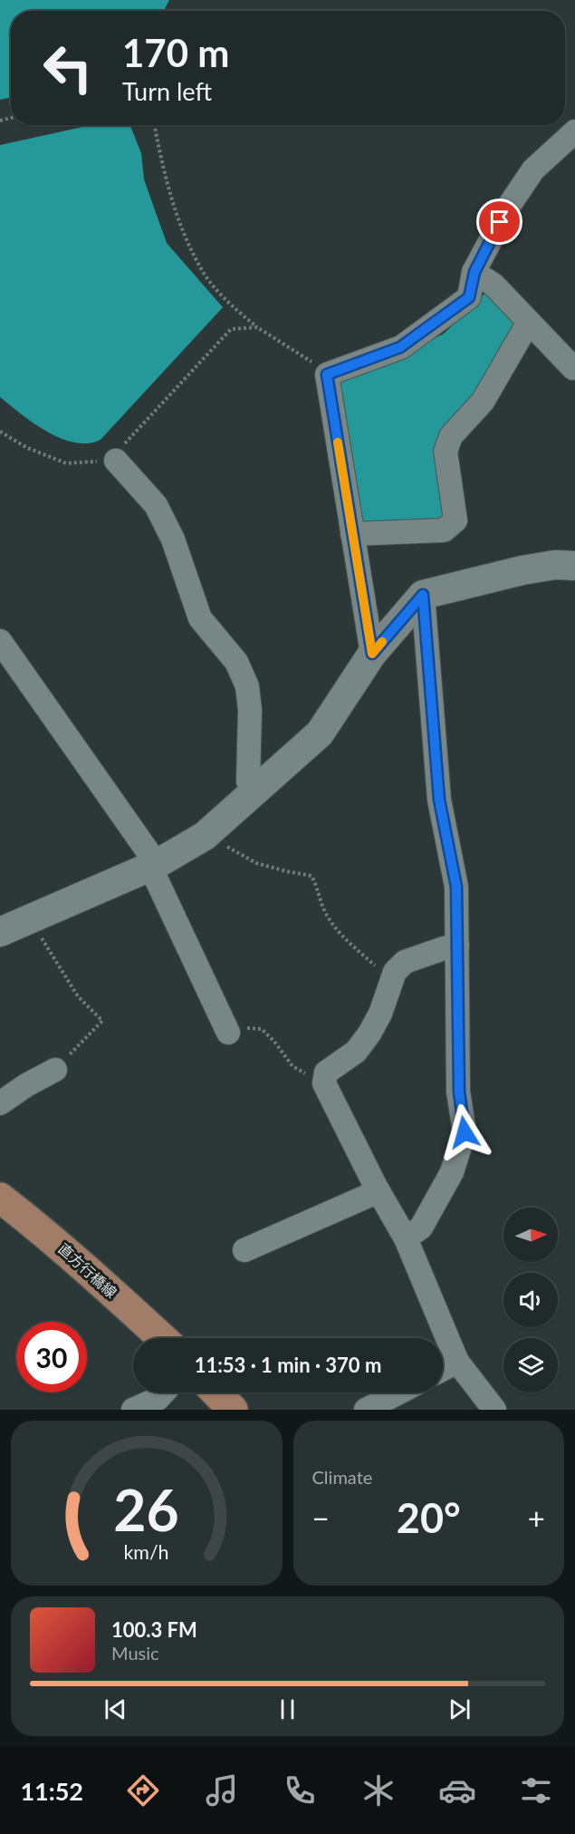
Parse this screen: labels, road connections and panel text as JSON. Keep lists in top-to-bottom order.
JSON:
{
  "streets": {
    "main road": ["直方行橋線"]
  },
  "north": "right",
  "page": {
    "turn": ["170 m", "Turn left"],
    "limit": "30",
    "trip": "11:53 · 1 min · 370 m",
    "tile": "Climate",
    "heat": ["−", "20°", "+"],
    "song": ["100.3 FM", "Music"],
    "tabs": "11:52",
    "gauge": ["26", "km/h"]
  }
}
